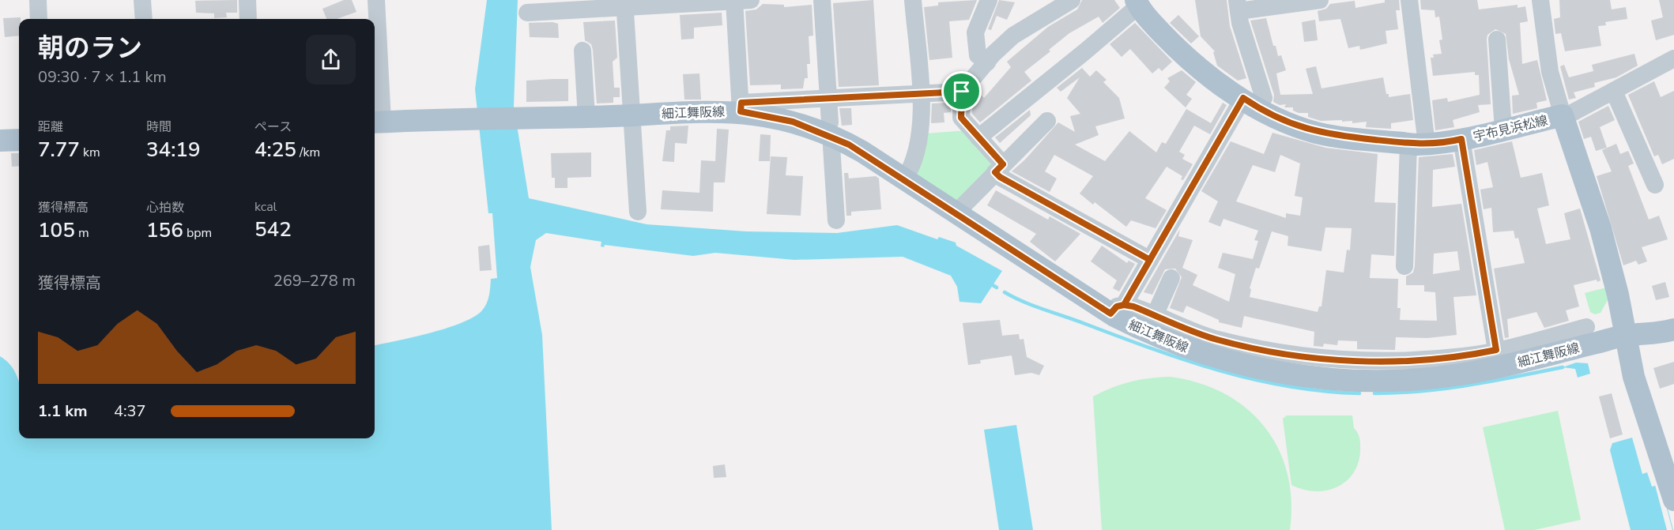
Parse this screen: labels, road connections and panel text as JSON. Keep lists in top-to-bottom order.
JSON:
{
  "streets": {
    "main road": ["細江舞阪線", "宇布見浜松線"]
  },
  "crossings": [
    ["細江舞阪線", "宇布見浜松線"]
  ],
  "page": {
    "heading": ["朝のラン", "09:30 · 7 × 1.1 km"],
    "stats": [
      ["距離", "7.77 km"],
      ["時間", "34:19"],
      ["ペース", "4:25 /km"],
      ["獲得標高", "105 m"],
      ["心拍数", "156 bpm"],
      ["kcal", "542"]
    ],
    "chart": ["獲得標高", "269–278 m"],
    "list": [
      {
        "name": "1.1 km",
        "note": "4:37"
      }
    ]
  }
}
